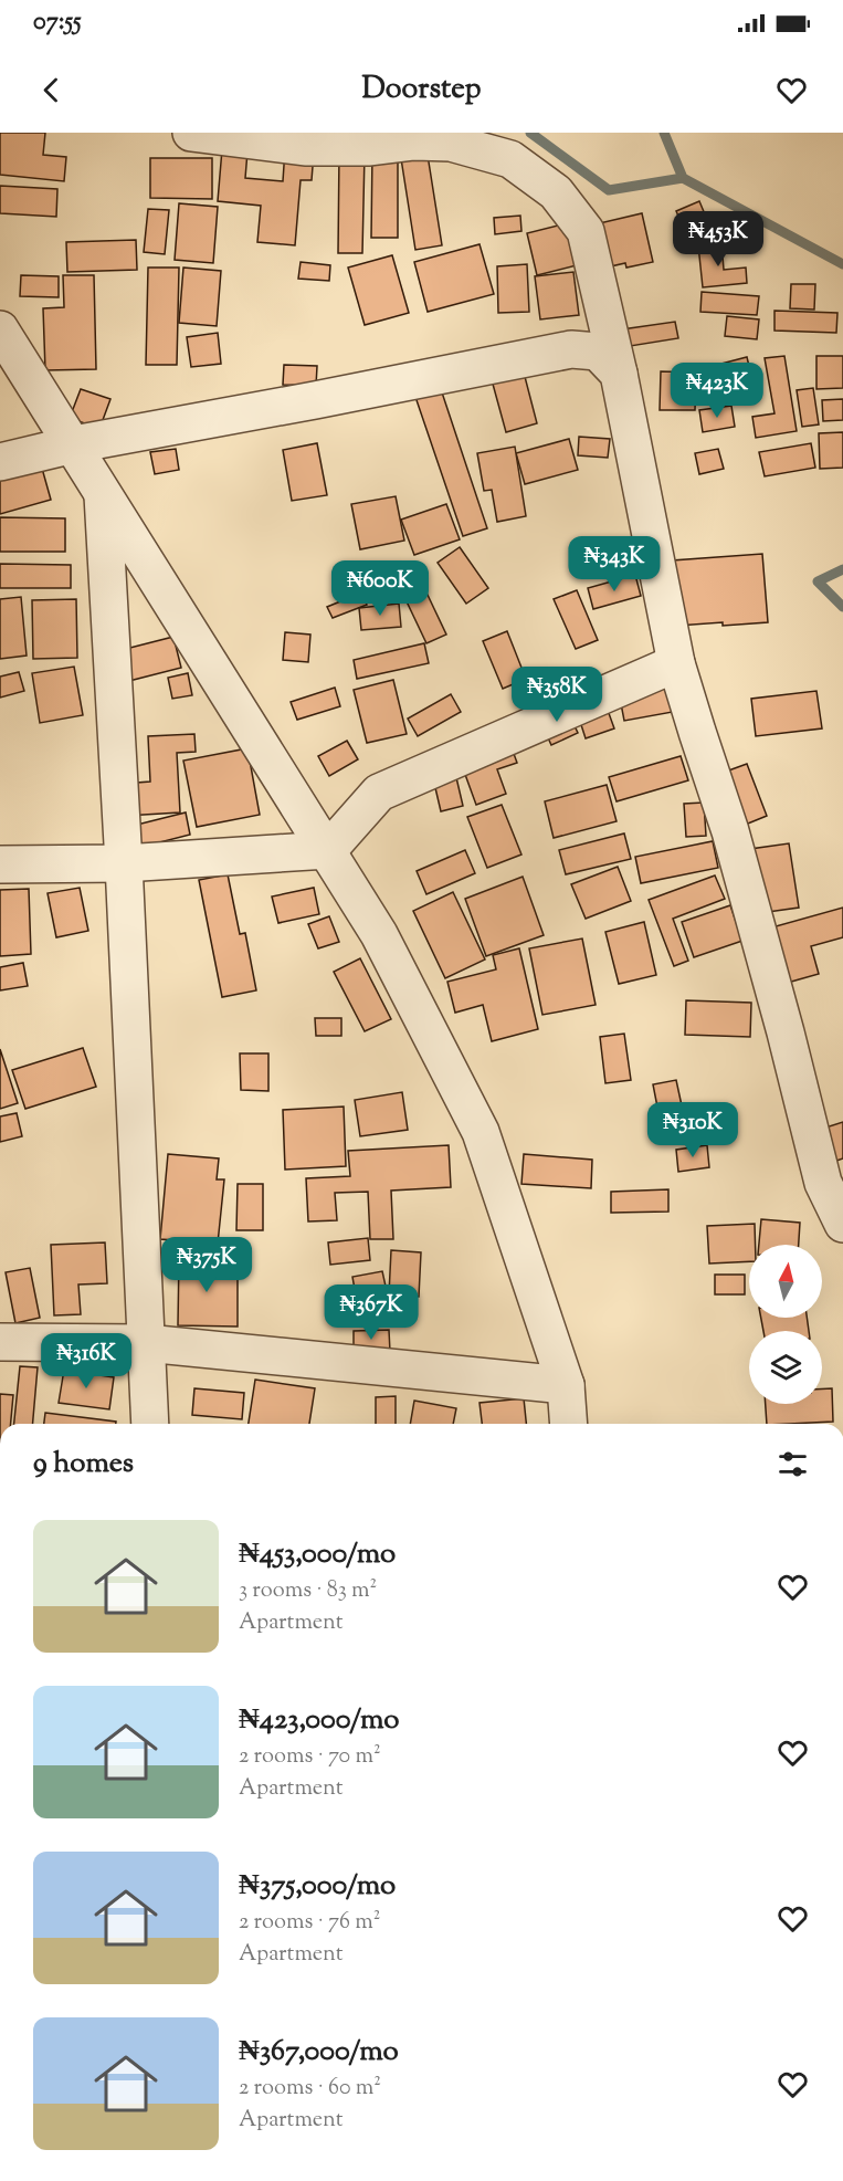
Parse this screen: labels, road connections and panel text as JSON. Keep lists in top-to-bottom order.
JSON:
{
  "north": "top",
  "page": {
    "status": "07:55",
    "header": "Doorstep",
    "price": [
      "₦453K",
      "₦423K",
      "₦343K",
      "₦600K",
      "₦358K",
      "₦310K",
      "₦375K",
      "₦367K",
      "₦316K"
    ],
    "heading": "9 homes",
    "list": [
      {
        "name": "₦453,000/mo",
        "note": "3 rooms · 83 m² · Apartment"
      },
      {
        "name": "₦423,000/mo",
        "note": "2 rooms · 70 m² · Apartment"
      },
      {
        "name": "₦375,000/mo",
        "note": "2 rooms · 76 m² · Apartment"
      },
      {
        "name": "₦367,000/mo",
        "note": "2 rooms · 60 m² · Apartment"
      }
    ]
  }
}
